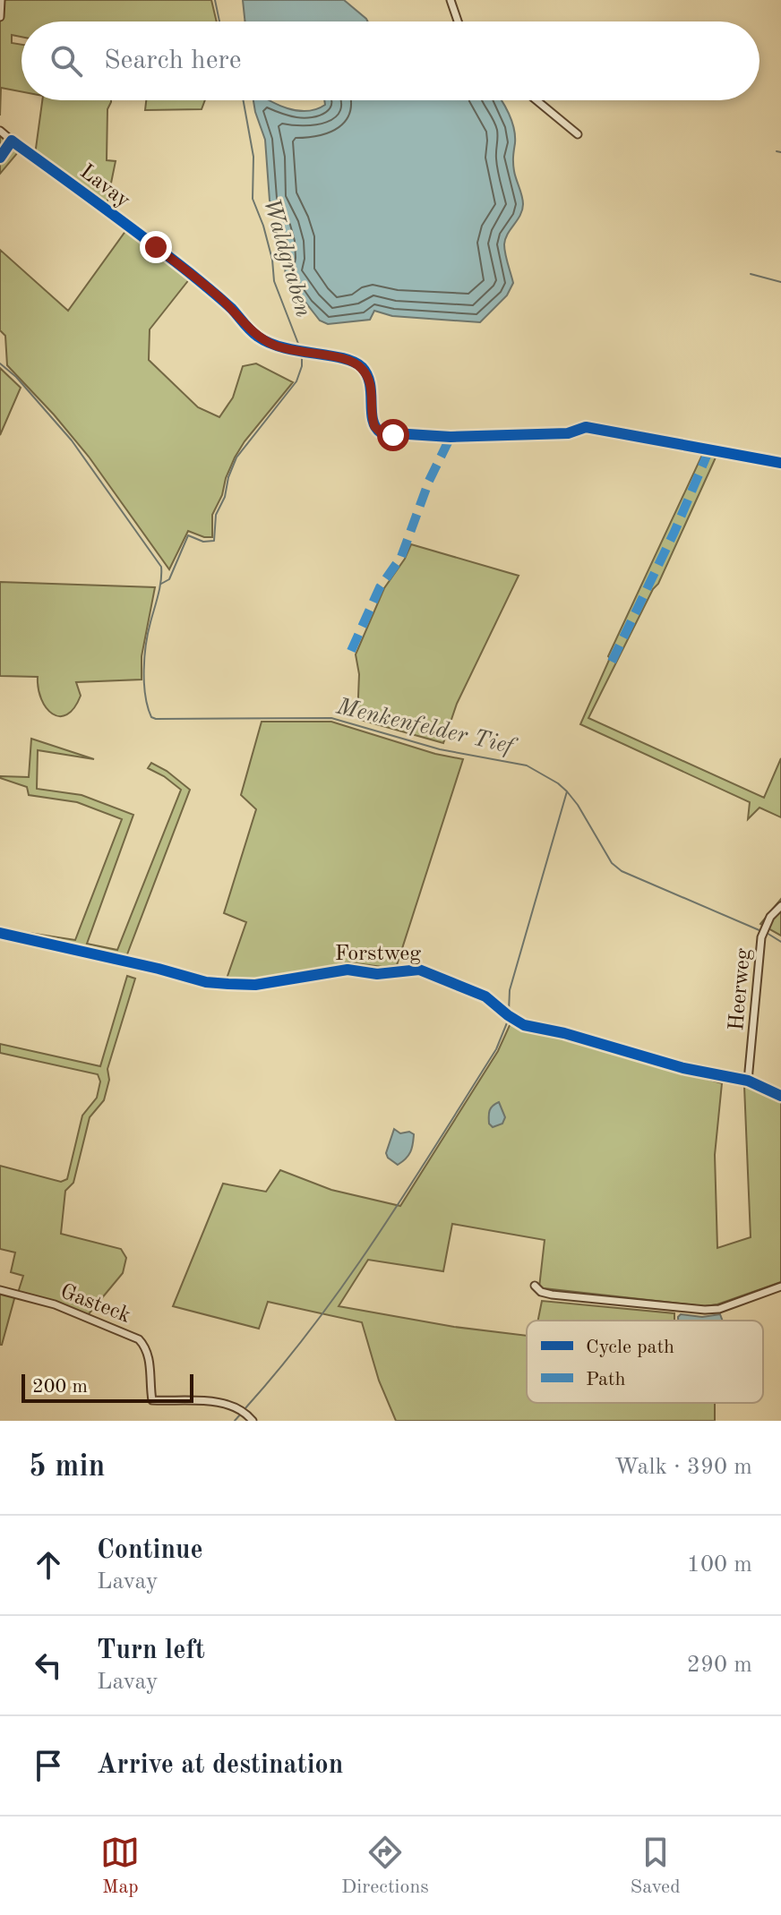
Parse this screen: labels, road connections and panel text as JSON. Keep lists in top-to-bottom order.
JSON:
{
  "streets": {
    "street": [
      "Lavay",
      "Forstweg",
      "Heerweg",
      "Gasteck"
    ]
  },
  "crossings": [
    ["Forstweg", "Heerweg"]
  ],
  "water": ["Waldgraben", "Menkenfelder Tief"],
  "legend": ["Cycle path", "Path"],
  "scale_bar": "200 m",
  "page": {
    "search": "Search here",
    "scale": "200 m",
    "heading": ["5 min", "Walk · 390 m"],
    "list": [
      ["Continue", "Lavay", "100 m"],
      ["Turn left", "Lavay", "290 m"],
      "Arrive at destination"
    ],
    "nav": ["Map", "Directions", "Saved"]
  }
}
